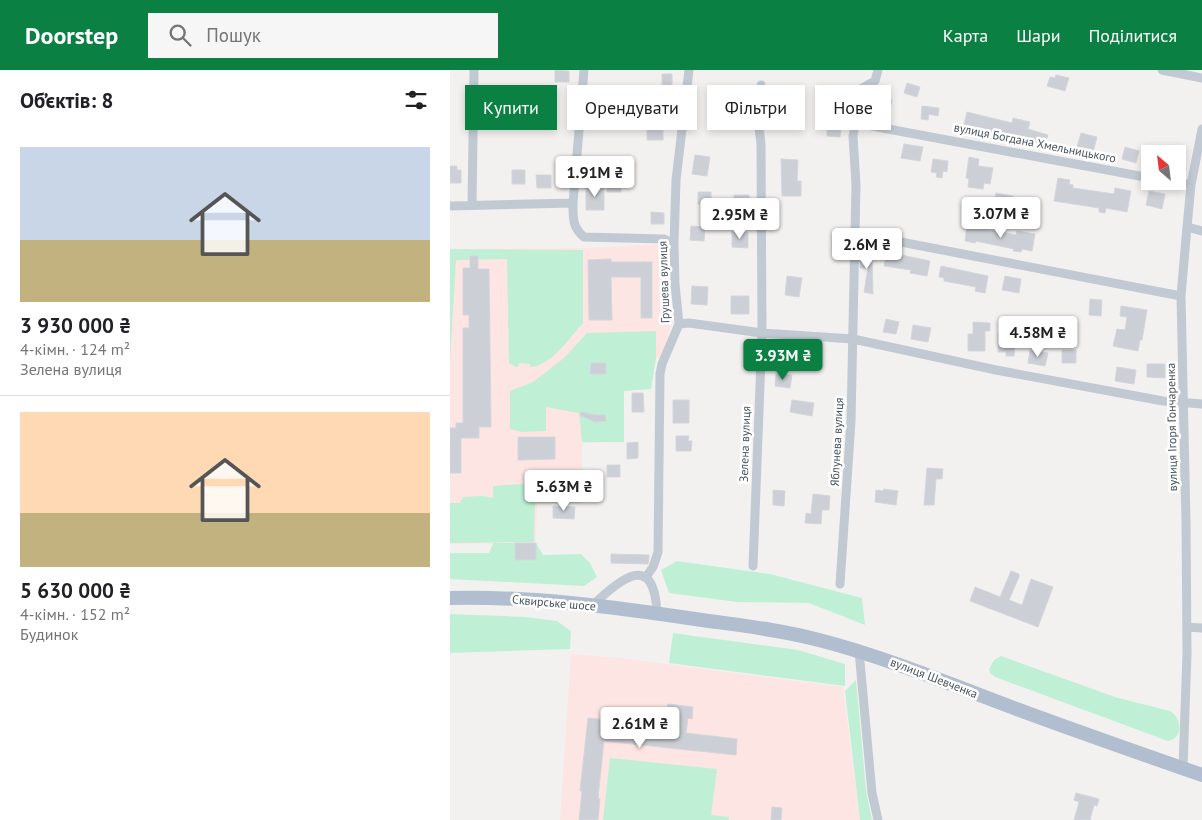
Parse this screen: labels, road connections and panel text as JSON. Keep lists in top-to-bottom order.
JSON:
{
  "streets": {
    "main road": ["Сквирське шосе", "вулиця Шевченка"],
    "street": [
      "вулиця Богдана Хмельницького",
      "Грушева вулиця",
      "вулиця Ігоря Гончаренка",
      "Яблунева вулиця",
      "Зелена вулиця"
    ]
  },
  "crossings": [
    ["вулиця Ігоря Гончаренка", "вулиця Шевченка"],
    ["Сквирське шосе", "вулиця Шевченка"]
  ],
  "north": "top left",
  "page": {
    "header": "Doorstep",
    "search": "Пошук",
    "nav": ["Карта", "Шари", "Поділитися"],
    "heading": "Об’єктів: 8",
    "chip": [
      "Купити",
      "Орендувати",
      "Фільтри",
      "Нове"
    ],
    "list": [
      {
        "name": "3 930 000 ₴",
        "note": "4-кімн. · 124 m² · Зелена вулиця"
      },
      {
        "name": "5 630 000 ₴",
        "note": "4-кімн. · 152 m² · Будинок"
      }
    ],
    "price": [
      "1.91M ₴",
      "3.07M ₴",
      "2.95M ₴",
      "2.6M ₴",
      "4.58M ₴",
      "3.93M ₴",
      "5.63M ₴",
      "2.61M ₴"
    ]
  }
}
